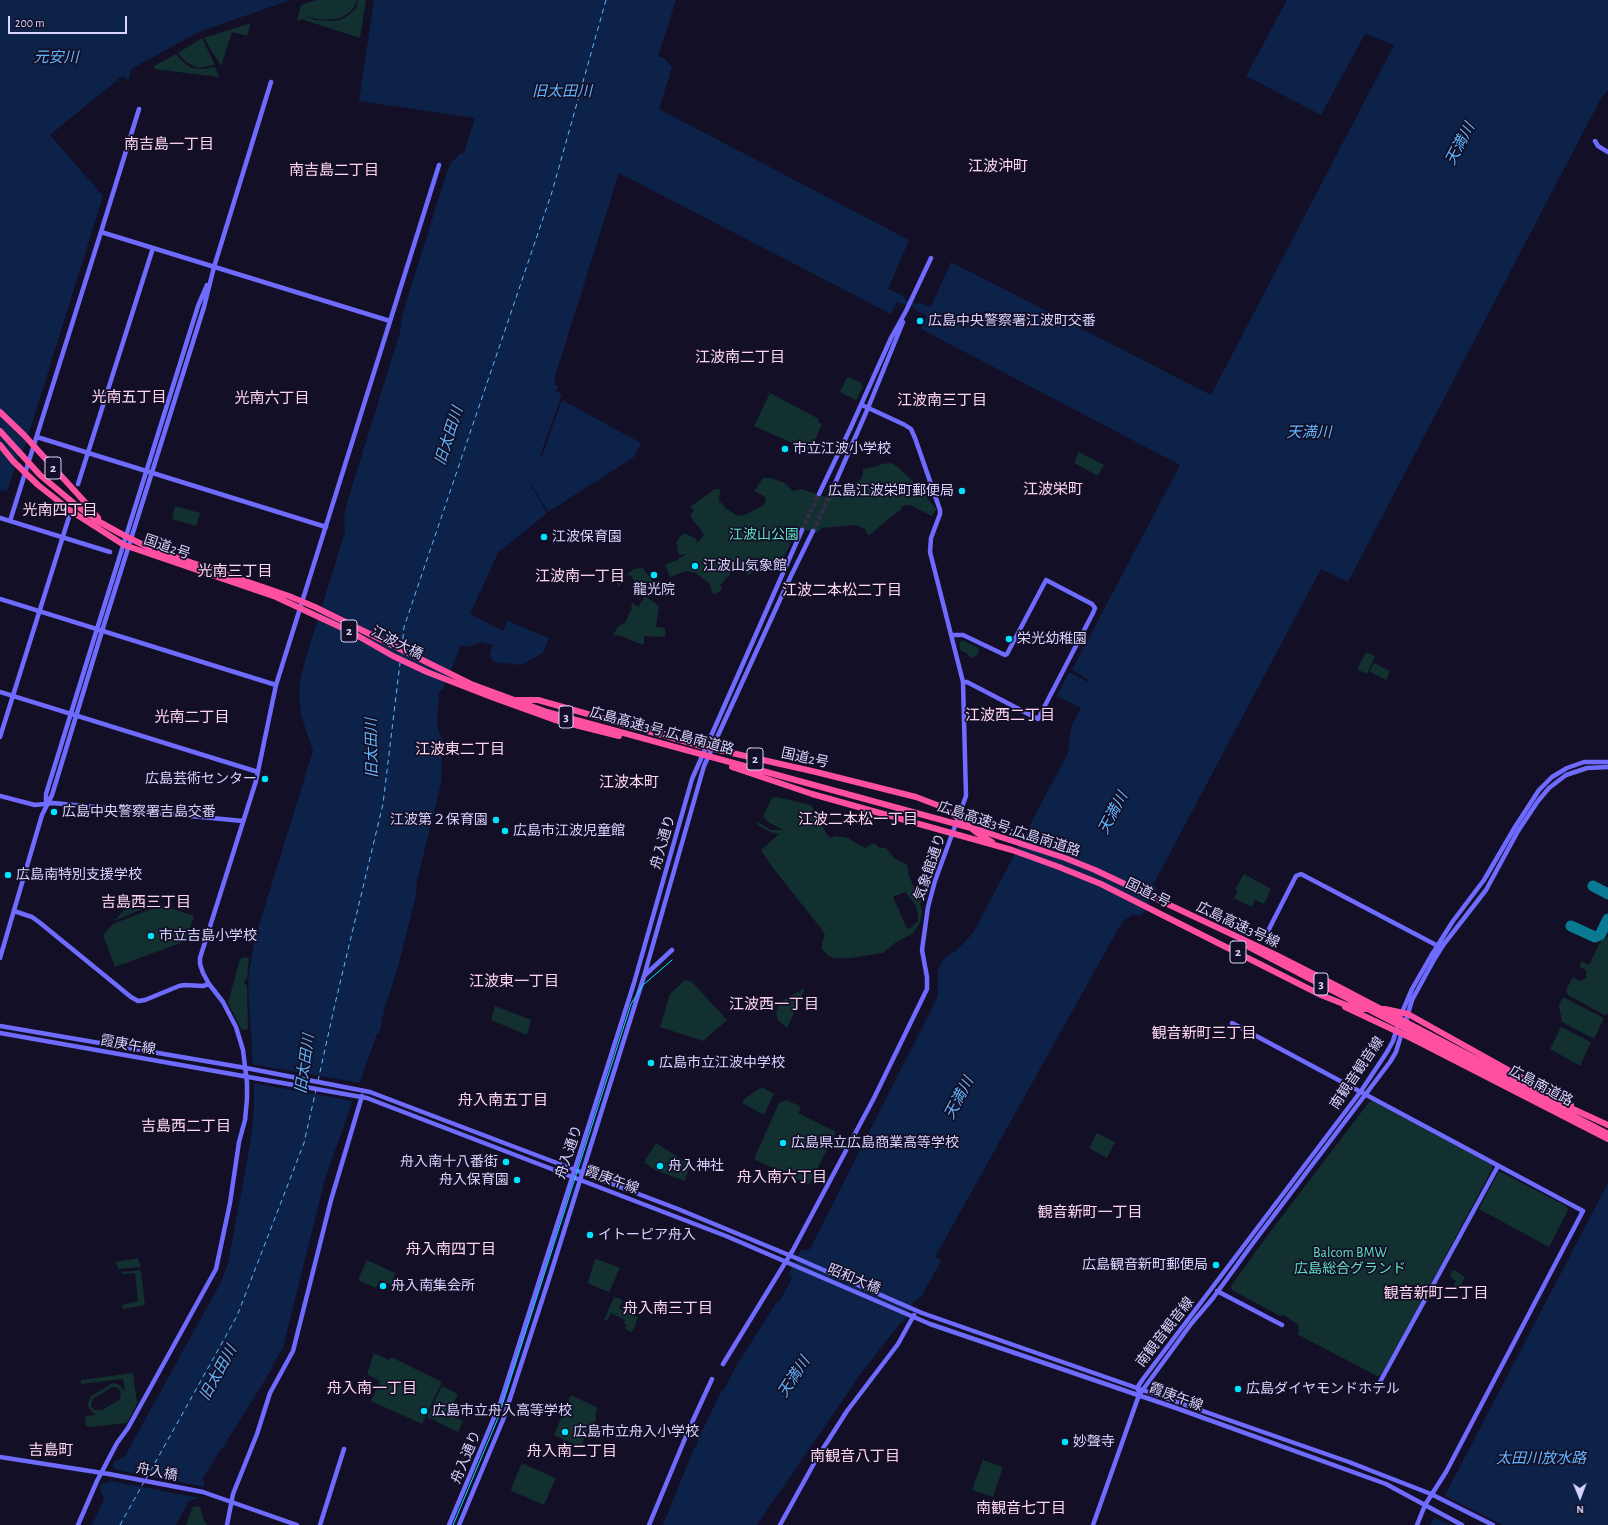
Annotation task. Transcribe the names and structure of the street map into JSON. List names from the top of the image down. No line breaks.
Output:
{"streets":{"highway":["2","国道2号","江波大橋","3","広島高速3号;広島南道路","広島高速3号線","広島南道路"],"street":["舟入通り","気象館通り","霞庚午線","南観音観音線","昭和大橋","舟入橋"]},"crossings":[["2","国道2号"],["2","南観音観音線"],["2","広島南道路"],["国道2号","江波大橋"],["国道2号","舟入通り"],["国道2号","気象館通り"],["国道2号","南観音観音線"],["広島高速3号;広島南道路","広島高速3号線"],["舟入通り","霞庚午線"],["舟入通り","昭和大橋"],["気象館通り","霞庚午線"],["気象館通り","昭和大橋"],["広島高速3号線","広島南道路"],["霞庚午線","南観音観音線"],["霞庚午線","昭和大橋"],["南観音観音線","昭和大橋"]],"districts":["南吉島一丁目","江波沖町","南吉島二丁目","江波南二丁目","光南五丁目","光南六丁目","江波南三丁目","江波栄町","光南四丁目","光南三丁目","江波南一丁目","江波二本松二丁目","江波西二丁目","光南二丁目","江波東二丁目","江波本町","江波二本松一丁目","吉島西三丁目","江波東一丁目","江波西一丁目","観音新町三丁目","舟入南五丁目","吉島西二丁目","舟入南六丁目","観音新町一丁目","舟入南四丁目","観音新町二丁目","舟入南三丁目","舟入南一丁目","吉島町","舟入南二丁目","南観音八丁目","南観音七丁目"],"water":["元安川","旧太田川","天満川","太田川放水路"],"parks":["江波山公園","Balcom BMW 広島総合グランド"],"places":["広島中央警察署江波町交番","市立江波小学校","広島江波栄町郵便局","江波保育園","江波山気象館","龍光院","栄光幼稚園","広島芸術センター","広島中央警察署吉島交番","江波第２保育園","広島市江波児童館","広島南特別支援学校","市立吉島小学校","広島市立江波中学校","広島県立広島商業高等学校","舟入南十八番街","舟入神社","舟入保育園","イトーピア舟入","広島観音新町郵便局","舟入南集会所","広島ダイヤモンドホテル","広島市立舟入高等学校","広島市立舟入小学校","妙聲寺"],"scale_bar":"200 m","north":"bottom"}
